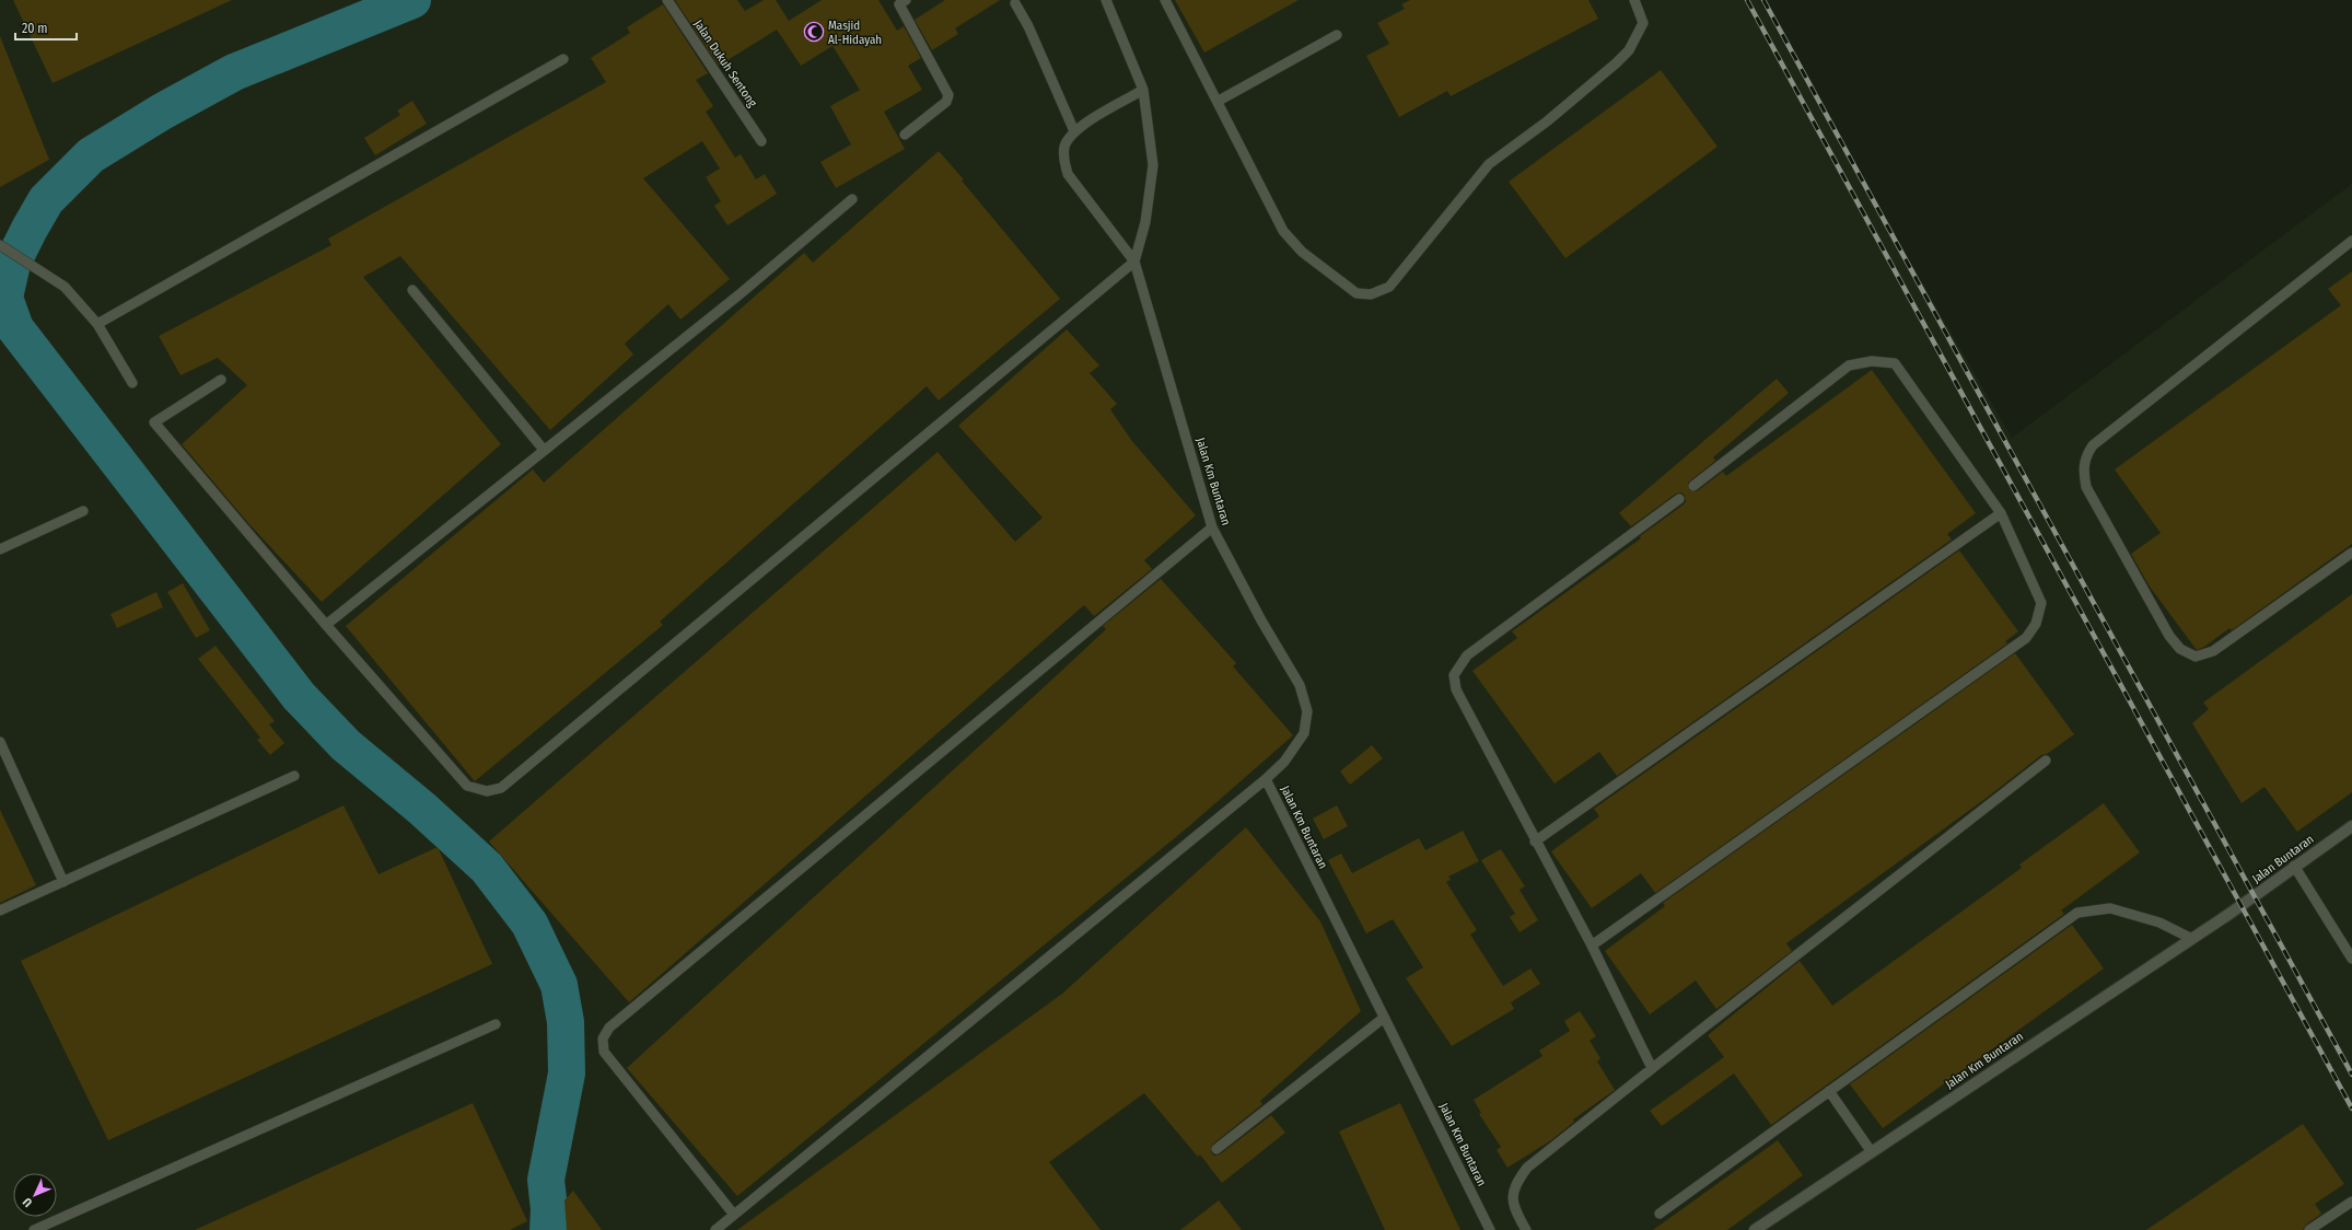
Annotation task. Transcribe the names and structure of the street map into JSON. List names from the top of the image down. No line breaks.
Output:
{"streets":{"street":["Jalan Km Buntaran","Jalan Buntaran"],"lane":["Jalan Dukuh Sentong"]},"crossings":[["Jalan Km Buntaran","Jalan Buntaran"]],"places":{"mosque":["Masjid Al-Hidayah"]},"scale_bar":"20 m","north":"bottom left"}
